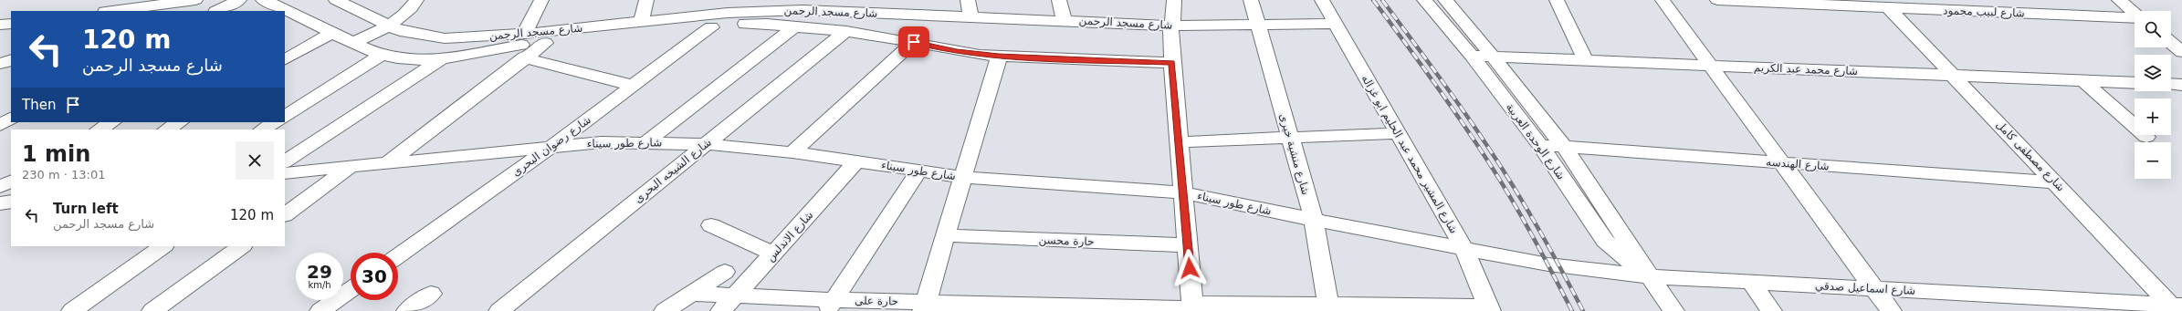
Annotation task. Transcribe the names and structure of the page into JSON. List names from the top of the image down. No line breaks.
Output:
{"streets":{"street":["شارع مسجد الرحمن","شارع لبيب محمود","شارع محمد عبد الكريم","شارع الوحدة العربية","شارع طور سيناء","شارع رضوان البحرى","شارع منشية خيرى","شارع المشير محمد عبد الحليم ابو غزاله","شارع مصطفى كامل","شارع الهندسه","شارع الشيخه البحرى","شارع الاندلس","حارة محسن","شارع اسماعيل صدقي","حارة على"]},"crossings":[["شارع مسجد الرحمن","شارع رضوان البحرى"],["شارع مسجد الرحمن","شارع منشية خيرى"],["شارع مسجد الرحمن","شارع المشير محمد عبد الحليم ابو غزاله"],["شارع مسجد الرحمن","شارع الشيخه البحرى"],["شارع لبيب محمود","شارع مصطفى كامل"],["شارع محمد عبد الكريم","شارع الوحدة العربية"],["شارع محمد عبد الكريم","شارع مصطفى كامل"],["شارع الوحدة العربية","شارع الهندسه"],["شارع الوحدة العربية","شارع اسماعيل صدقي"],["شارع طور سيناء","شارع رضوان البحرى"],["شارع طور سيناء","شارع منشية خيرى"],["شارع طور سيناء","شارع المشير محمد عبد الحليم ابو غزاله"],["شارع طور سيناء","شارع الشيخه البحرى"],["شارع طور سيناء","شارع الاندلس"],["شارع طور سيناء","شارع اسماعيل صدقي"],["شارع منشية خيرى","حارة على"],["شارع المشير محمد عبد الحليم ابو غزاله","حارة على"],["شارع مصطفى كامل","شارع الهندسه"],["شارع مصطفى كامل","شارع اسماعيل صدقي"],["شارع الاندلس","حارة على"]],"page":{"map_buttons":["+","−"],"turn":["120 m","شارع مسجد الرحمن"],"then":"Then","heading":["1 min","230 m · 13:01"],"list":[{"name":"Turn left","note":"شارع مسجد الرحمن","value":"120 m"}],"speed":"29 km/h","limit":"30"}}
